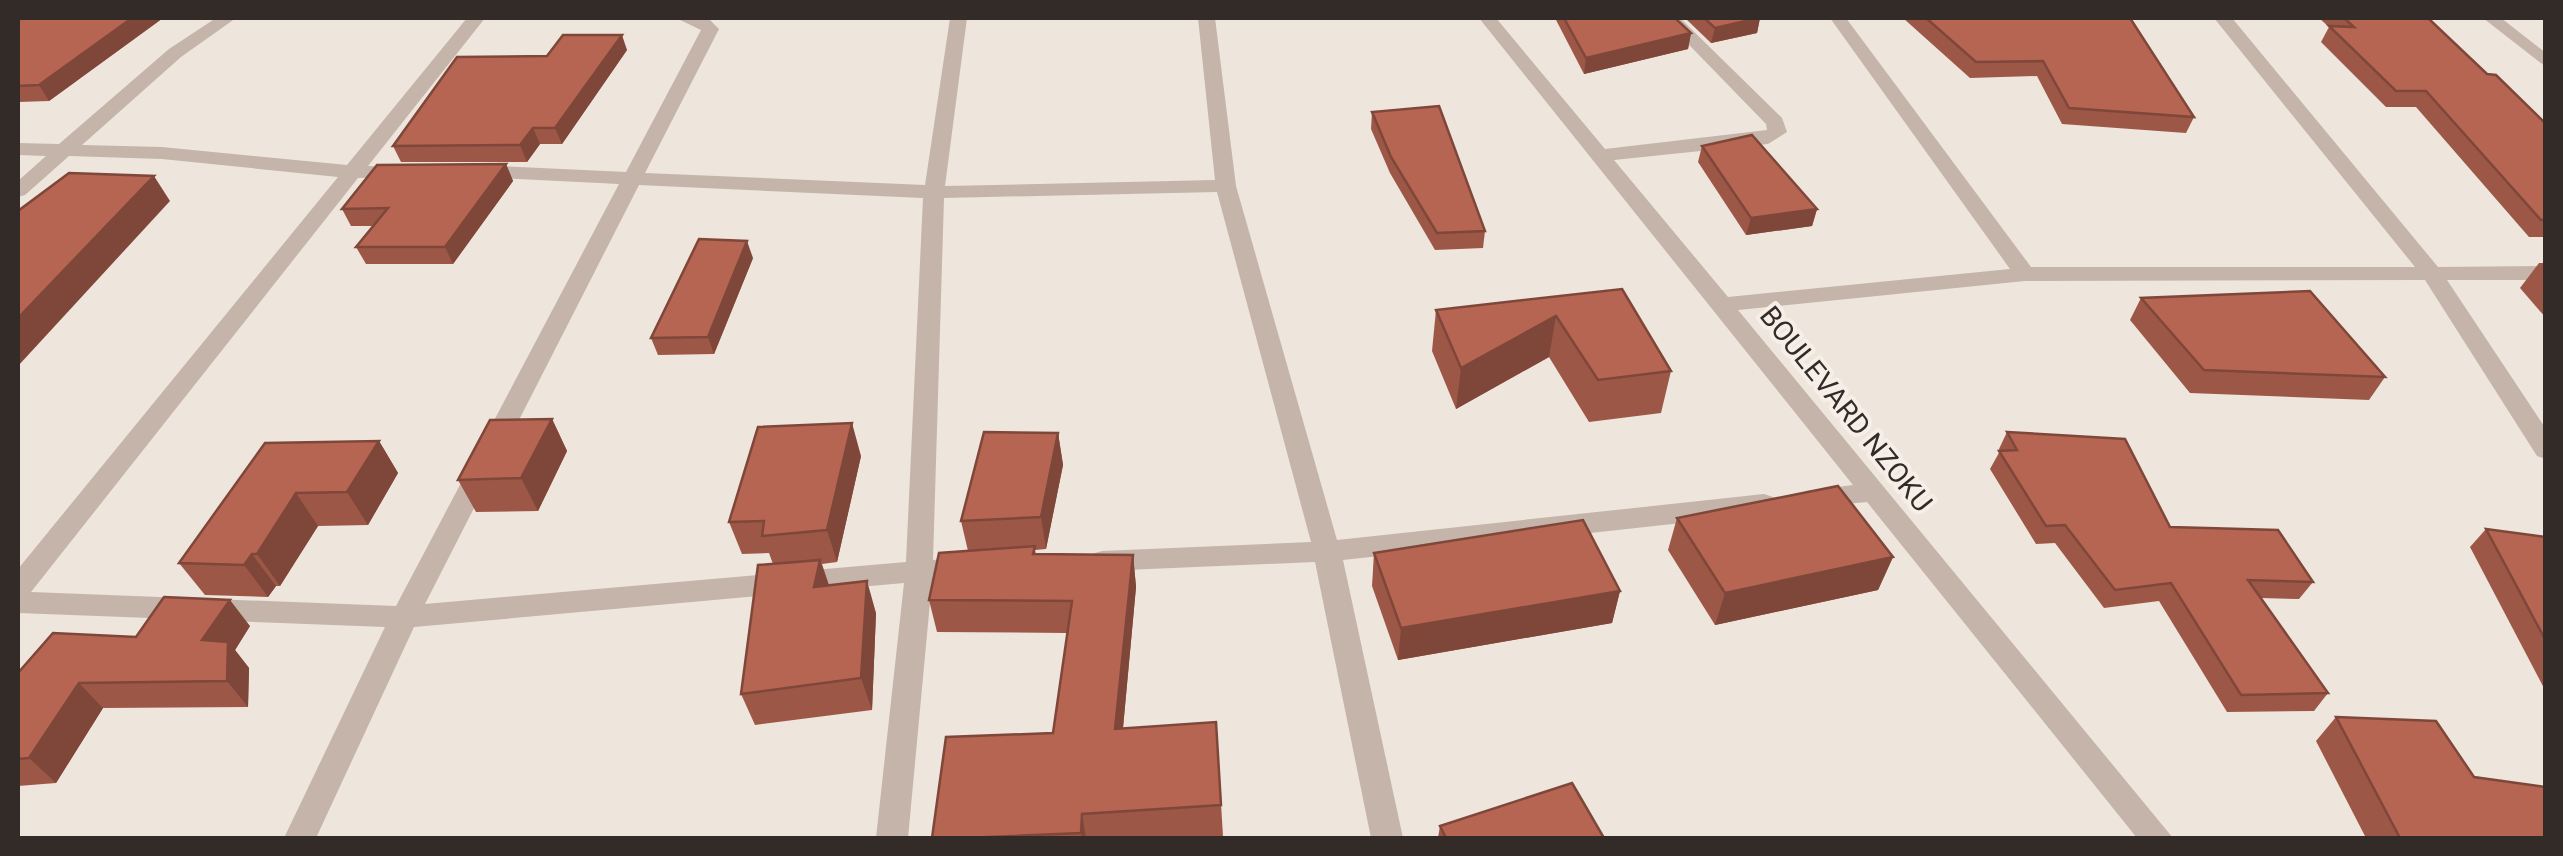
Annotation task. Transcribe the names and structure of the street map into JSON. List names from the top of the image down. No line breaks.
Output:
{"streets":{"street":["BOULEVARD NZOKU"]}}
